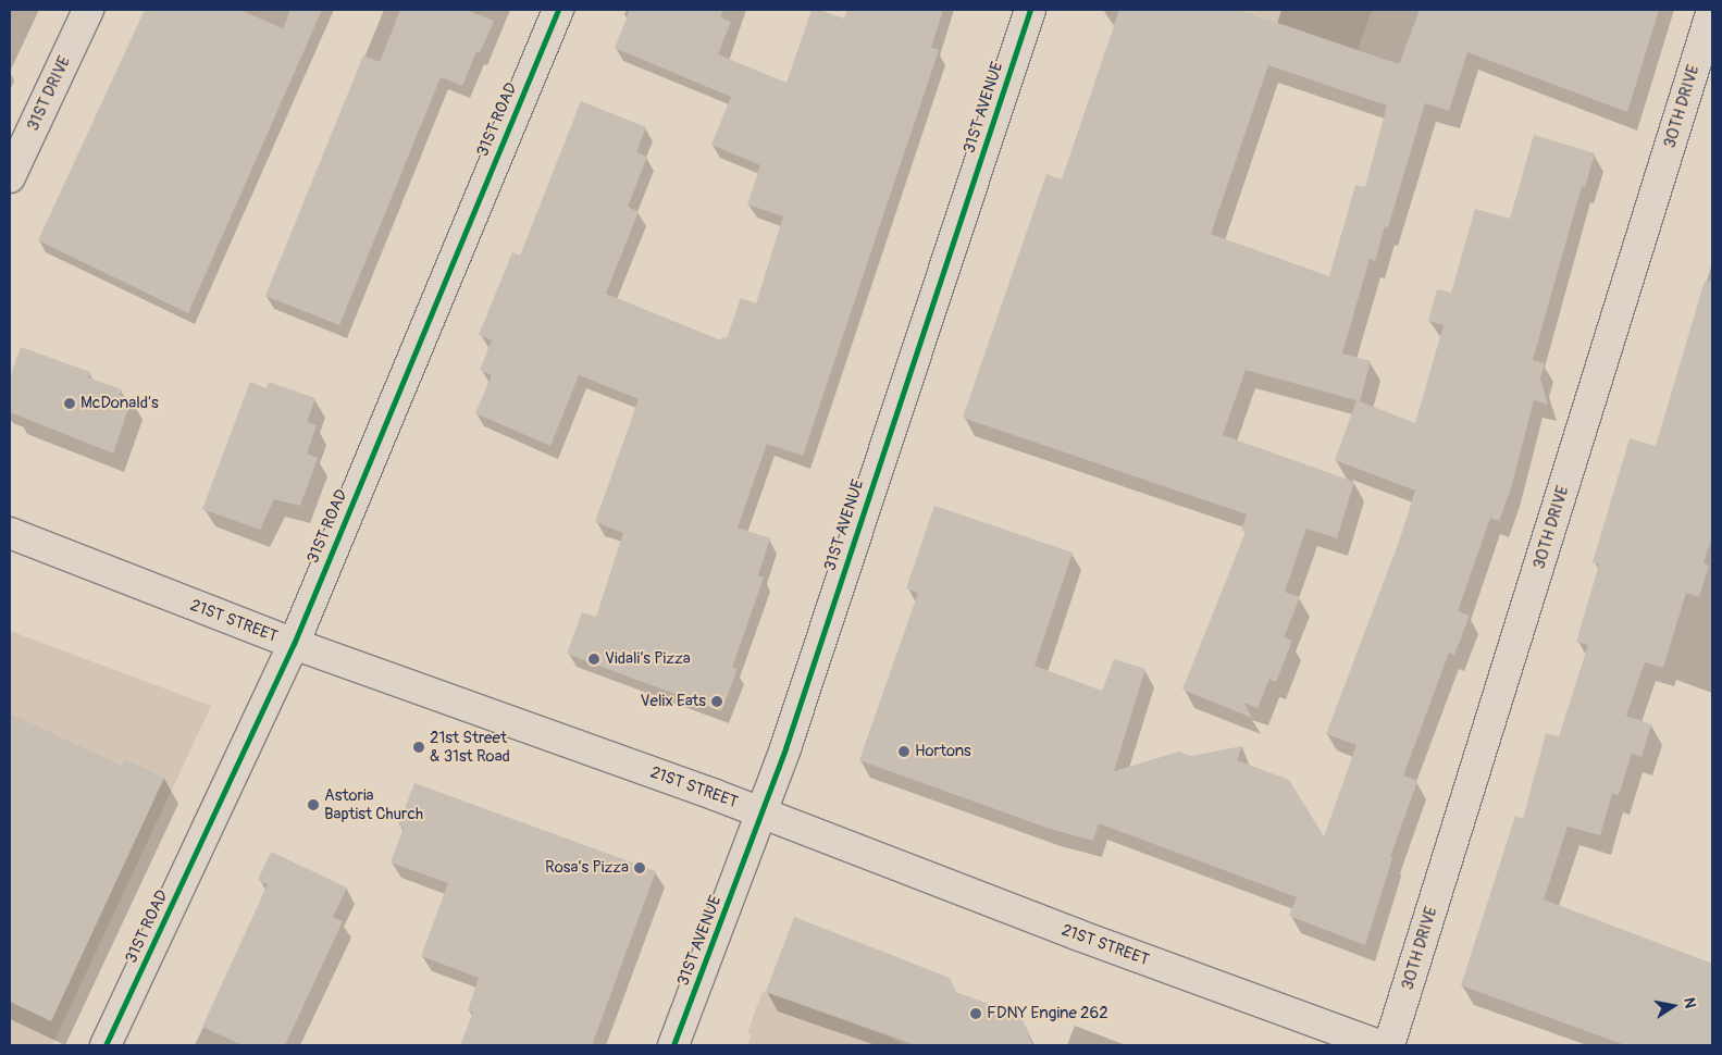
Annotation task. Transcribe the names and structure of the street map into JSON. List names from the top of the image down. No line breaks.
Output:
{"streets":{"street":["31ST DRIVE","30TH DRIVE","31ST AVENUE","31ST ROAD","21ST STREET"]},"crossings":[["31ST AVENUE","21ST STREET"],["31ST ROAD","21ST STREET"]],"places":["McDonald's","Vidali’s Pizza","Velix Eats","21st Street & 31st Road","Hortons","Astoria Baptist Church","Rosa’s Pizza","FDNY Engine 262"],"north":"right"}
